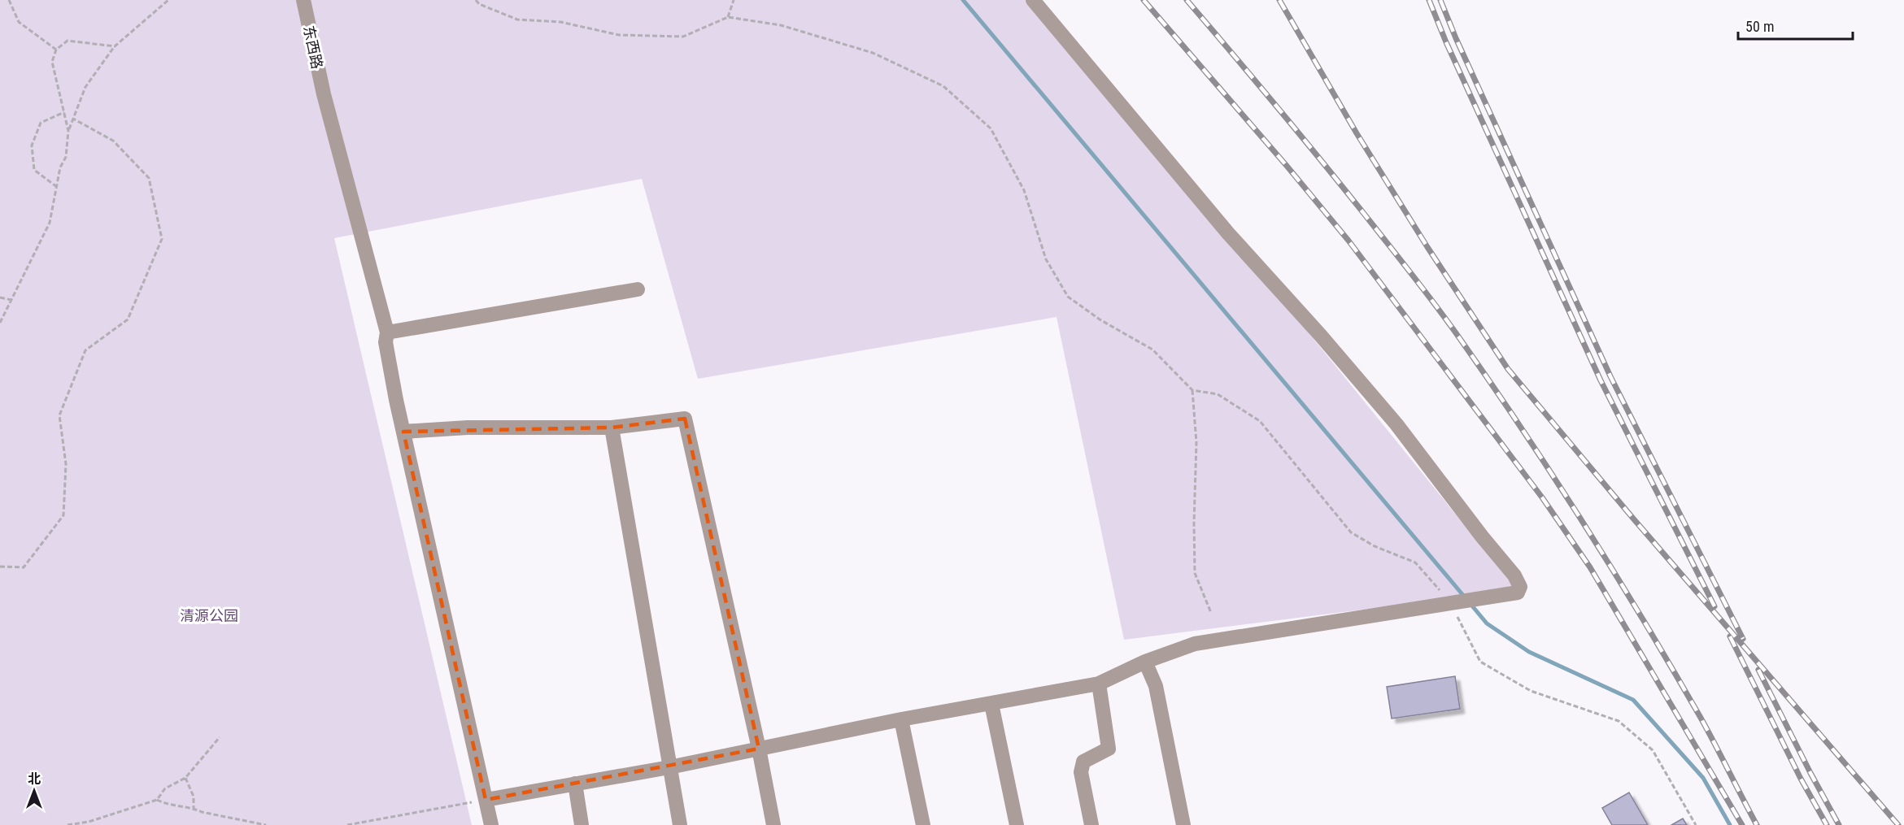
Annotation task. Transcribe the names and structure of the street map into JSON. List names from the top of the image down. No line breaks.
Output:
{"streets":{"street":["东西路"]},"parks":["清源公园"],"scale_bar":"50 m","north":"top"}
